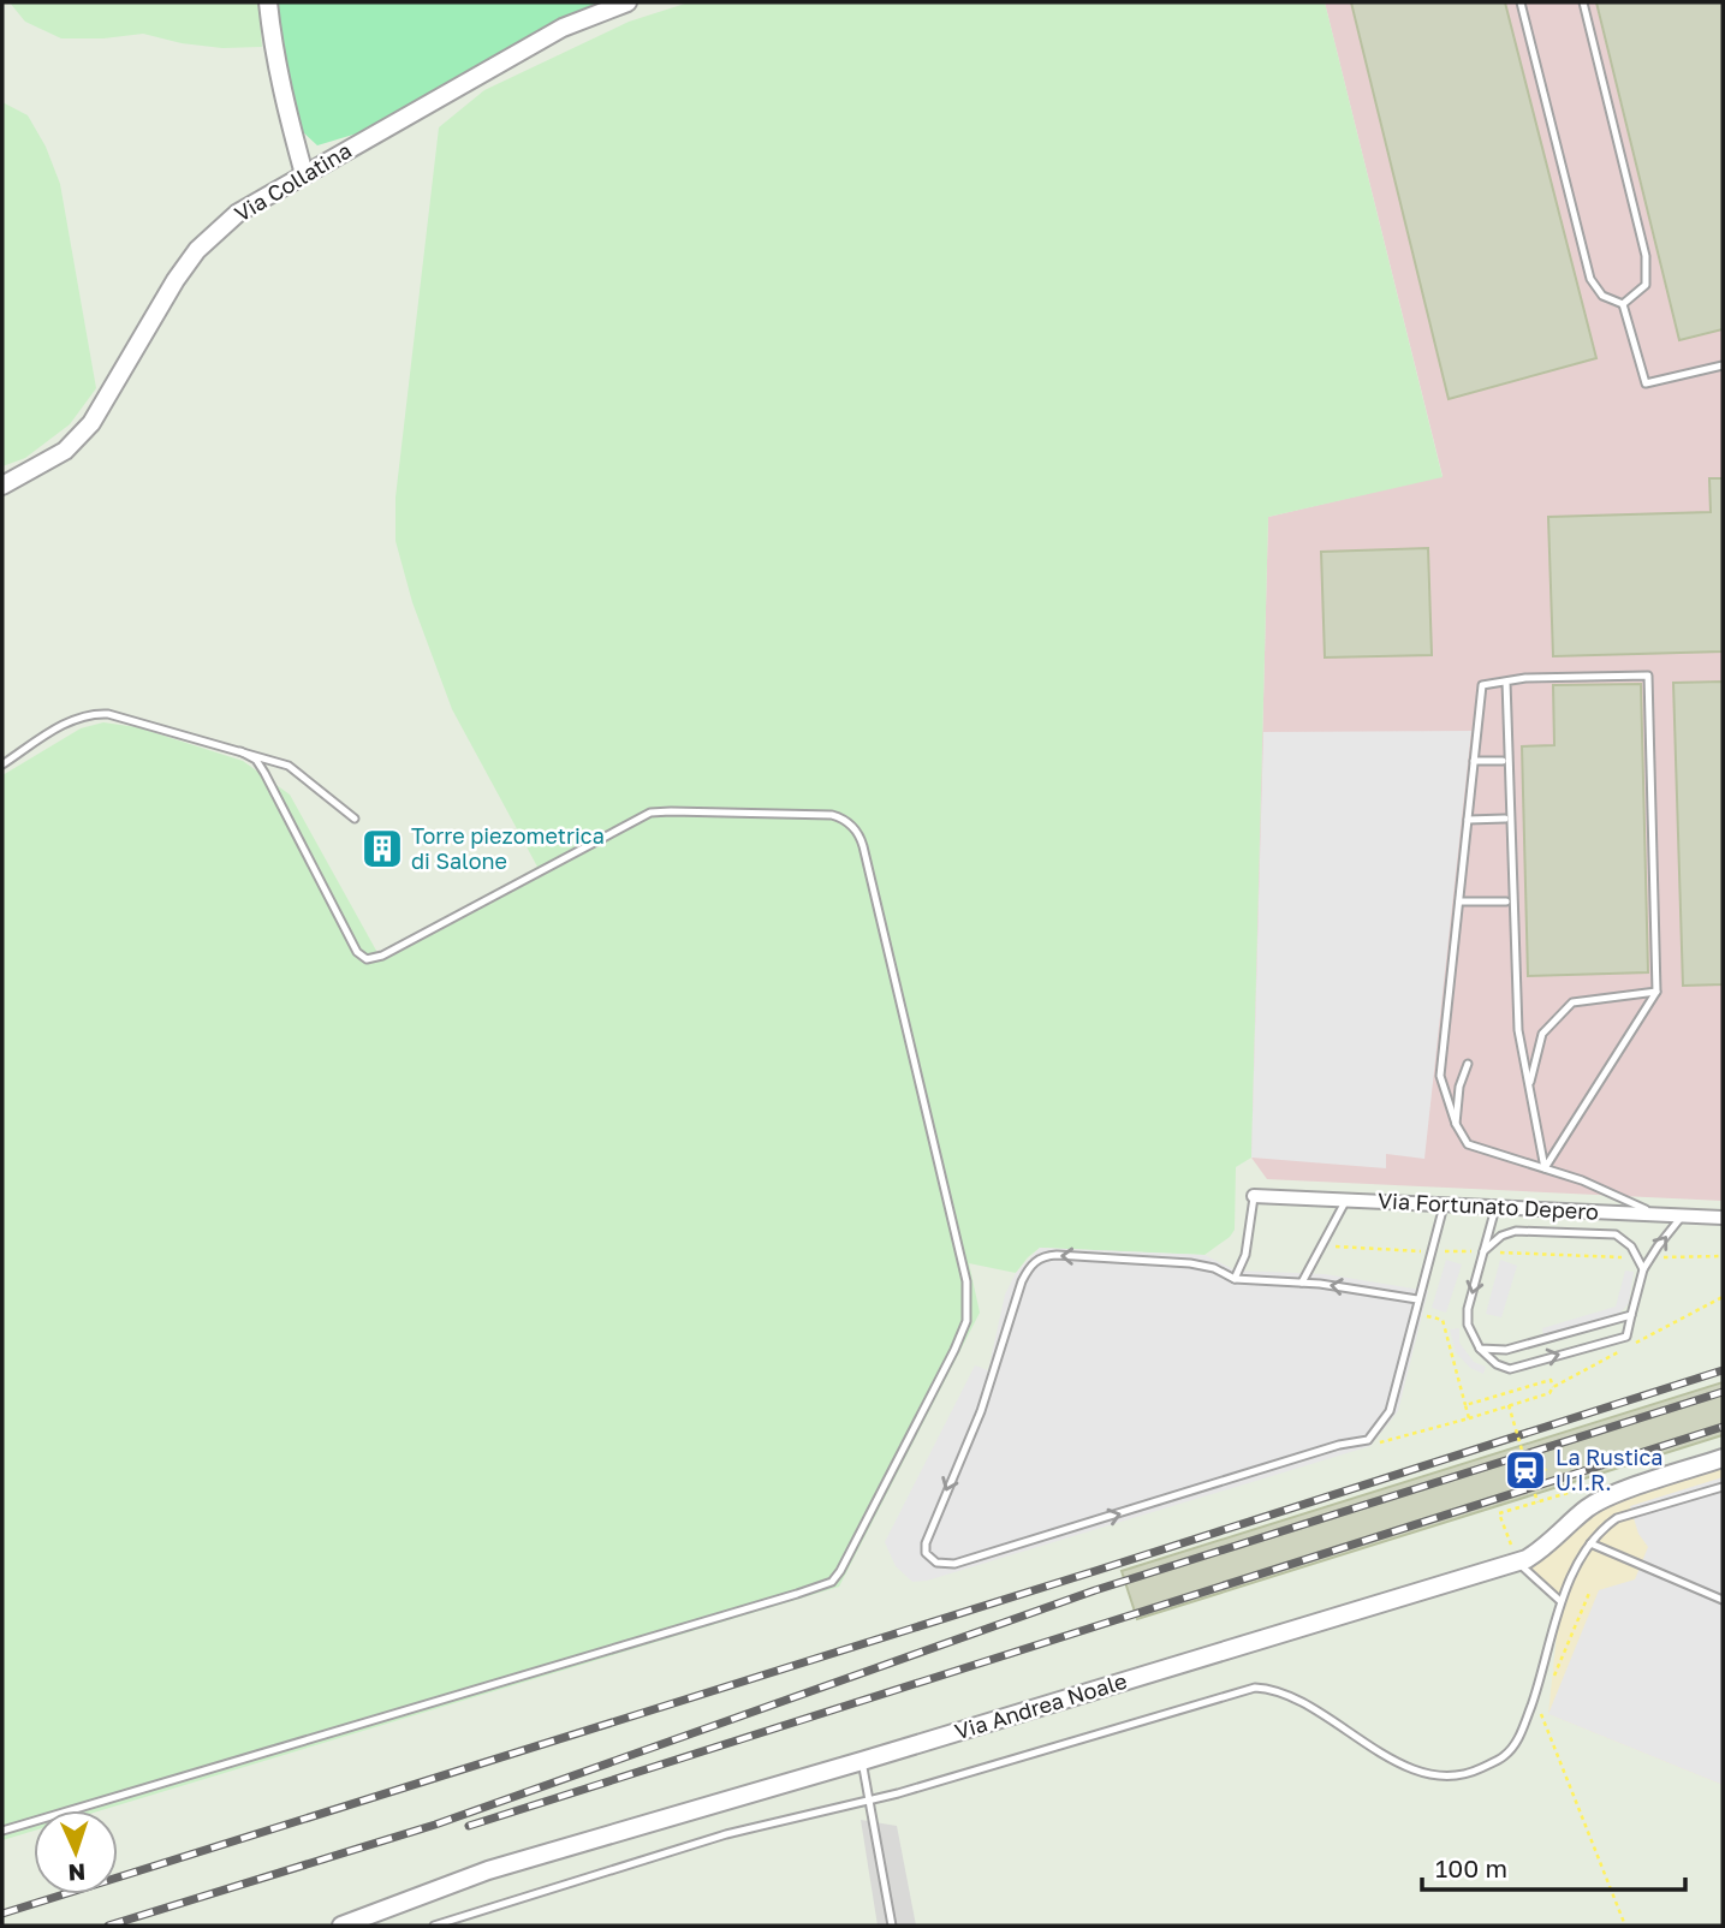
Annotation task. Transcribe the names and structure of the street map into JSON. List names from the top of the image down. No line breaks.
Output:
{"streets":{"street":["Via Collatina","Via Fortunato Depero","Via Andrea Noale"]},"places":{"building":["Torre piezometrica di Salone"],"station":["La Rustica U.I.R."]},"scale_bar":"100 m","north":"bottom"}
